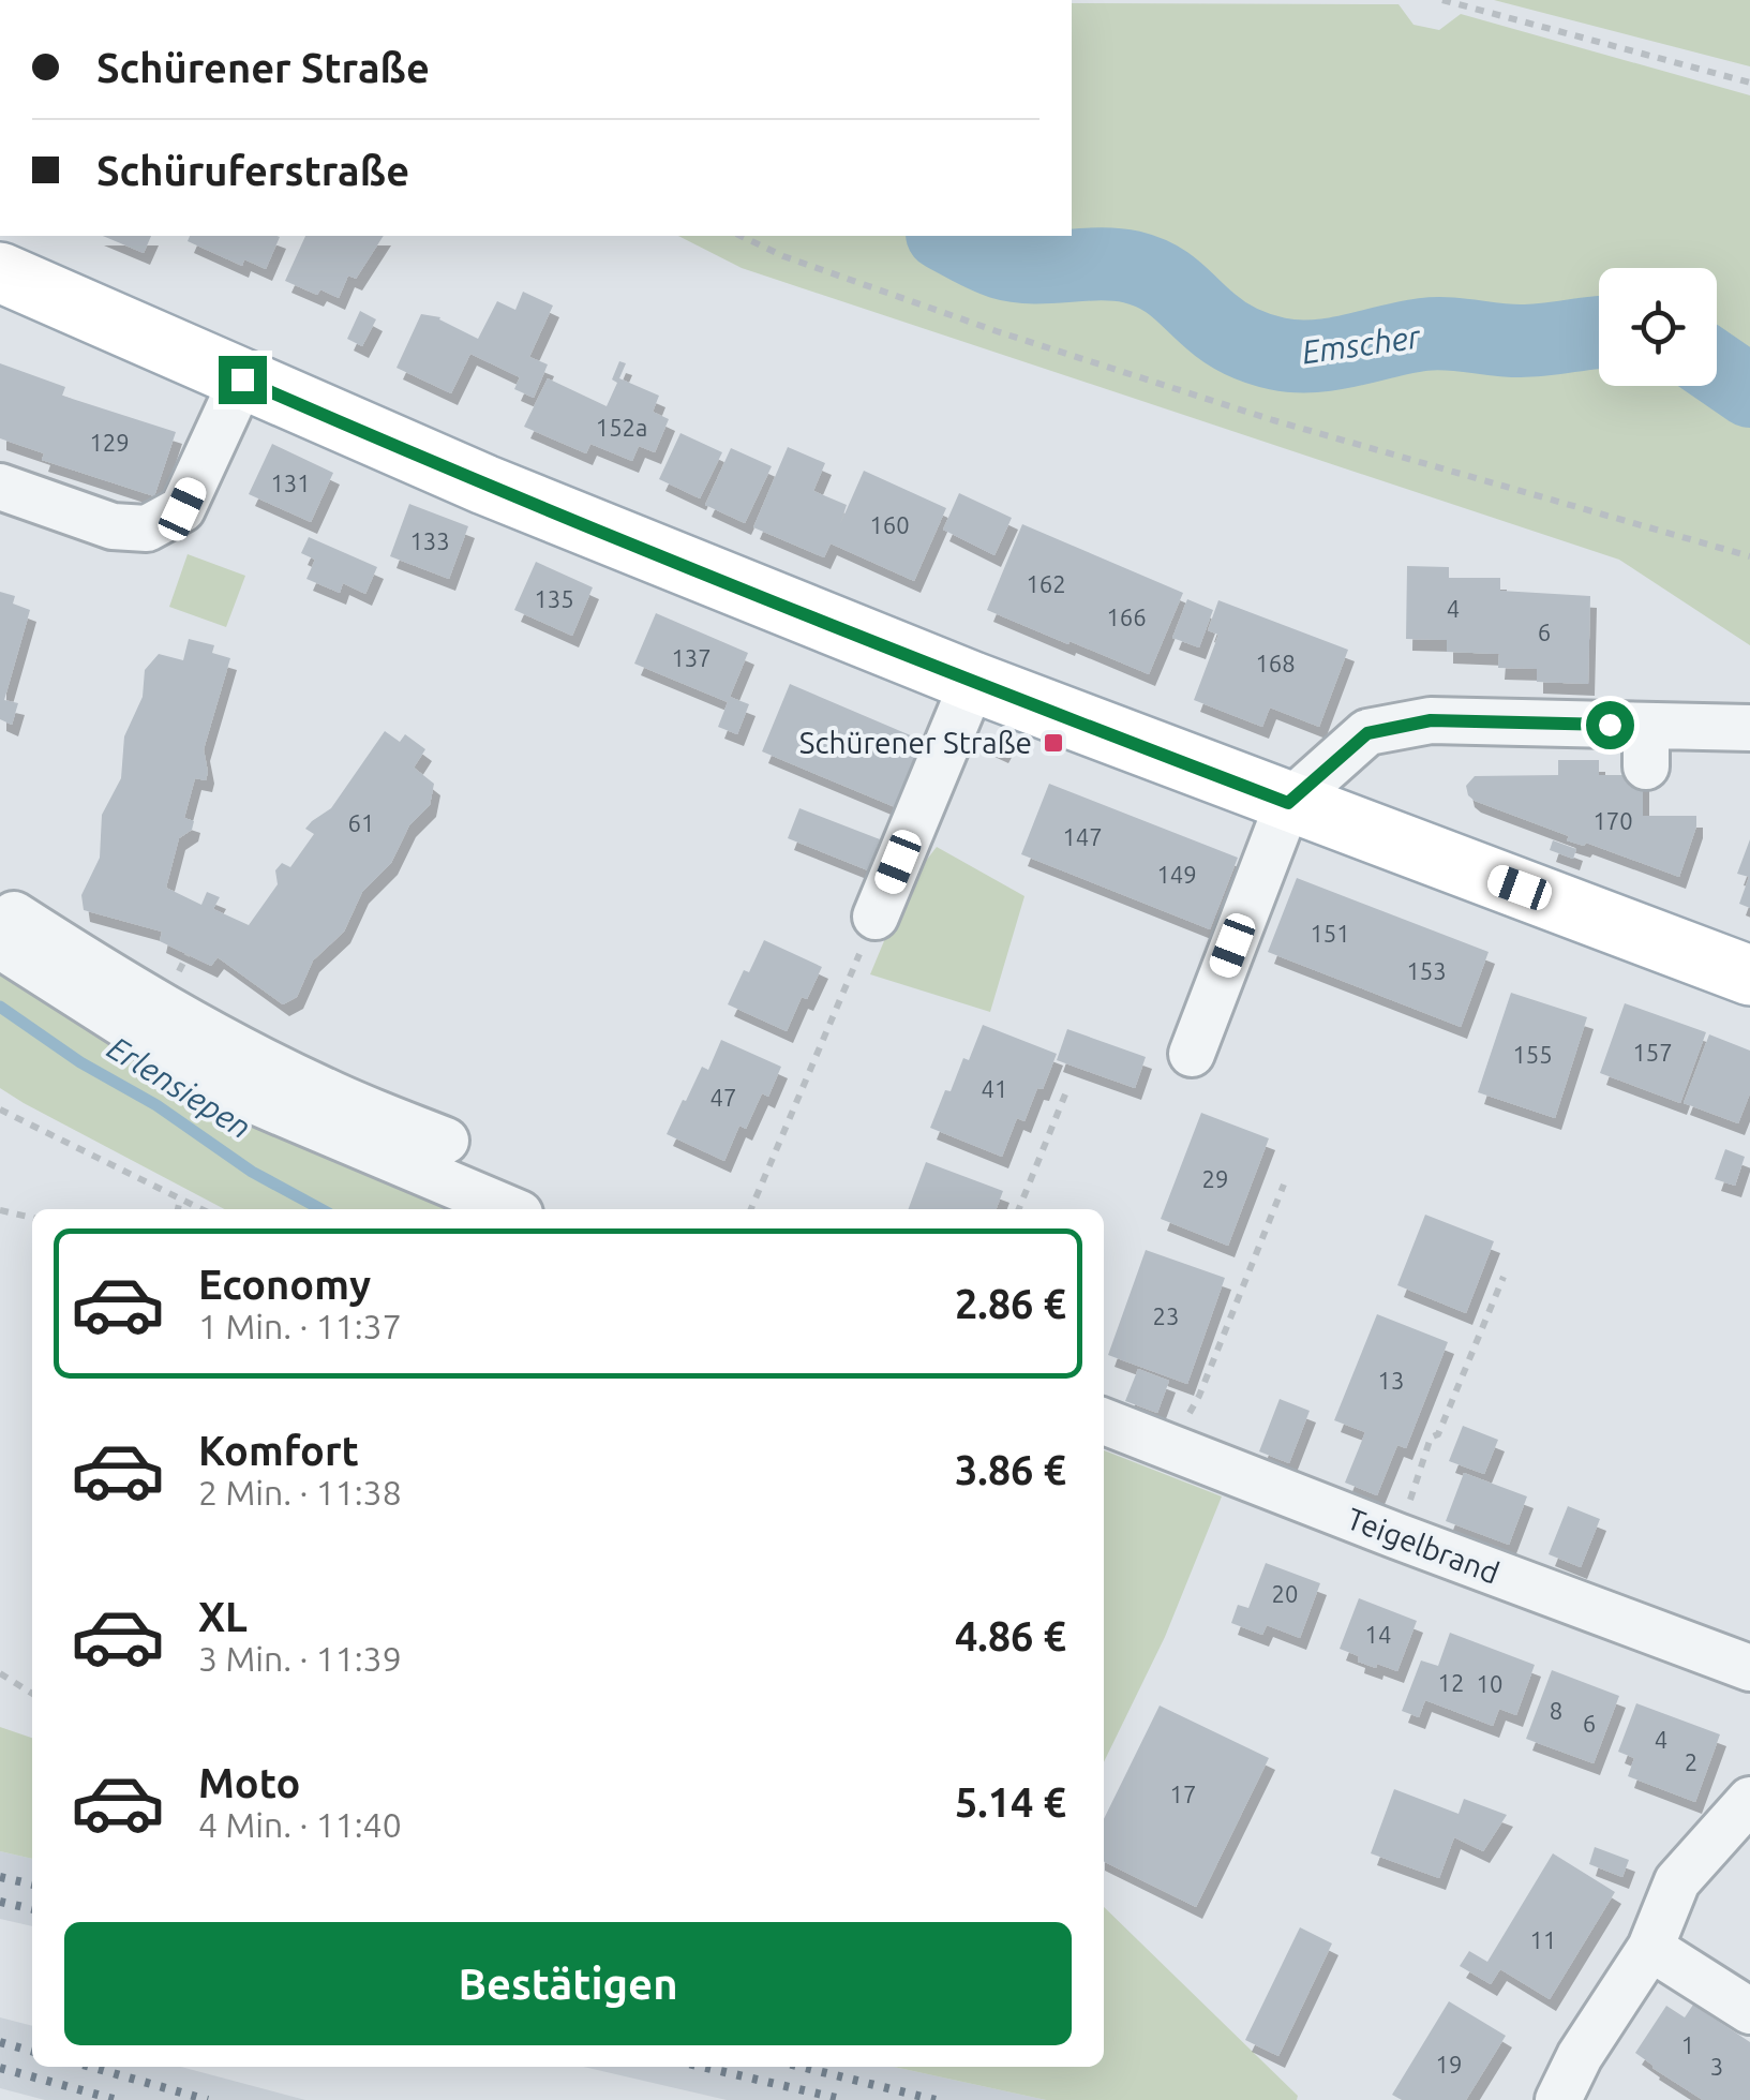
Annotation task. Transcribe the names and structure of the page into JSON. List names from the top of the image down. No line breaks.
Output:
{"streets":{"street":["Teigelbrand"]},"water":["Emscher","Erlensiepen"],"places":{"transit":["Schürener Straße"]},"house_numbers":["152a","129","131","160","133","162","135","4","166","6","137","168","170","61","147","149","151","153","157","155","41","47","29","23","13","20","14","12","10","8","6","4","2","17","11","1","19","3"],"page":{"banner":["Schürener Straße","Schüruferstraße"],"list":[{"name":"Economy","note":"1 Min. · 11:37","value":"2.86 €"},{"name":"Komfort","note":"2 Min. · 11:38","value":"3.86 €"},{"name":"XL","note":"3 Min. · 11:39","value":"4.86 €"},{"name":"Moto","note":"4 Min. · 11:40","value":"5.14 €"}],"buttons":"Bestätigen"}}
